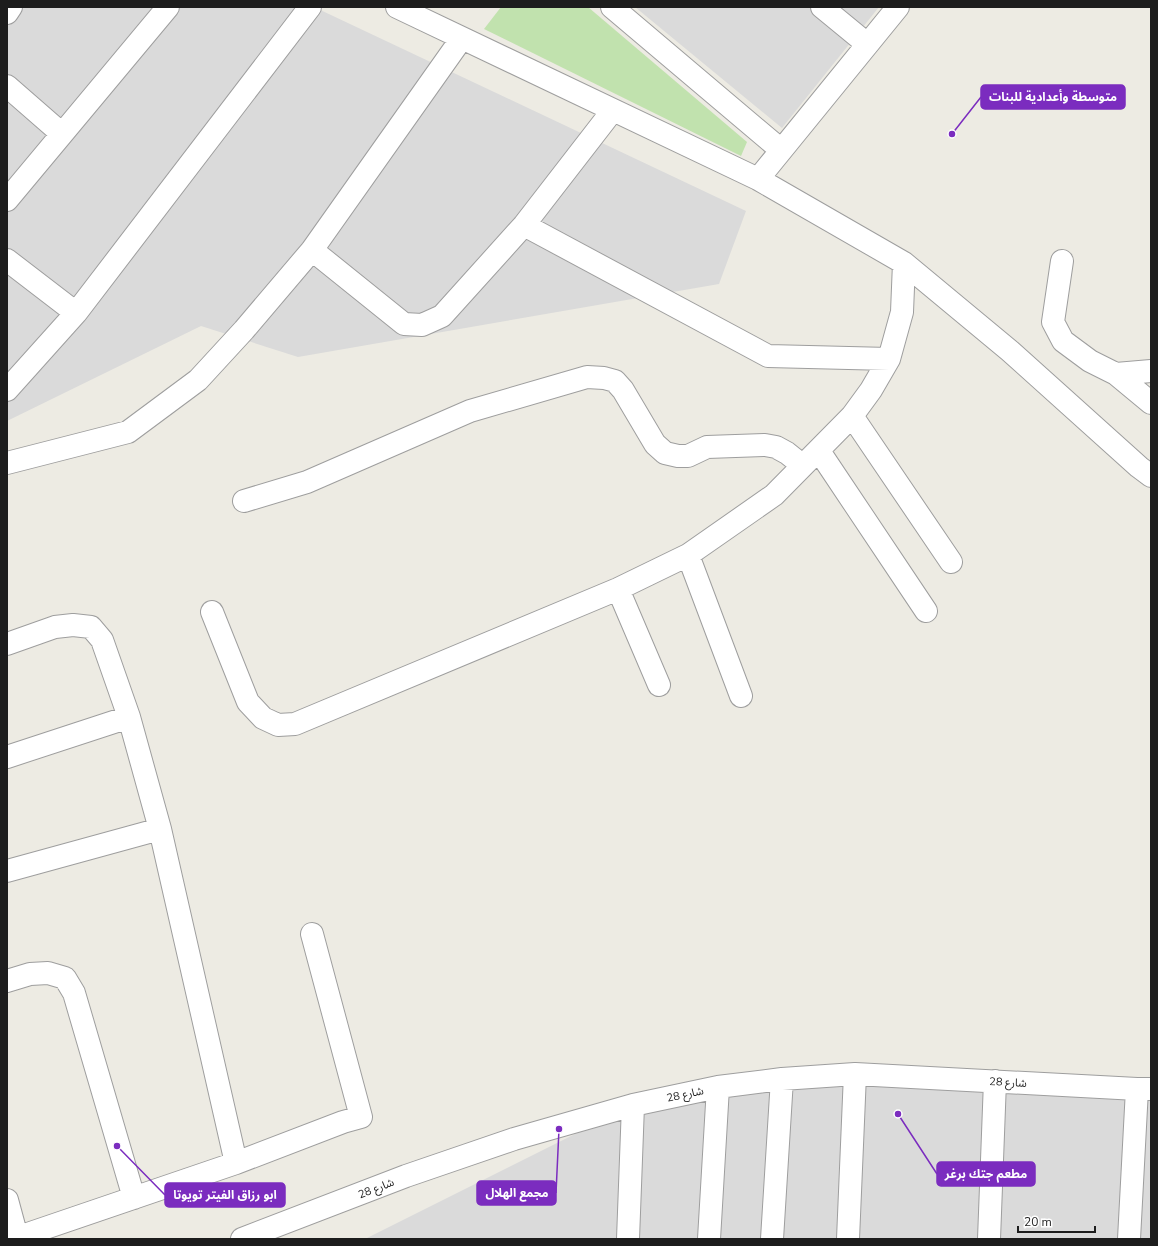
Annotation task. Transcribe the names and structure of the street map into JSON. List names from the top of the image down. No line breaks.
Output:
{"streets":{"street":["شارع 28"]},"places":["متوسطة وأعدادية للبنات","مطعم جتك برغر","مجمع الهلال","ابو رزاق الفيتر تويوتا"],"scale_bar":"20 m"}
